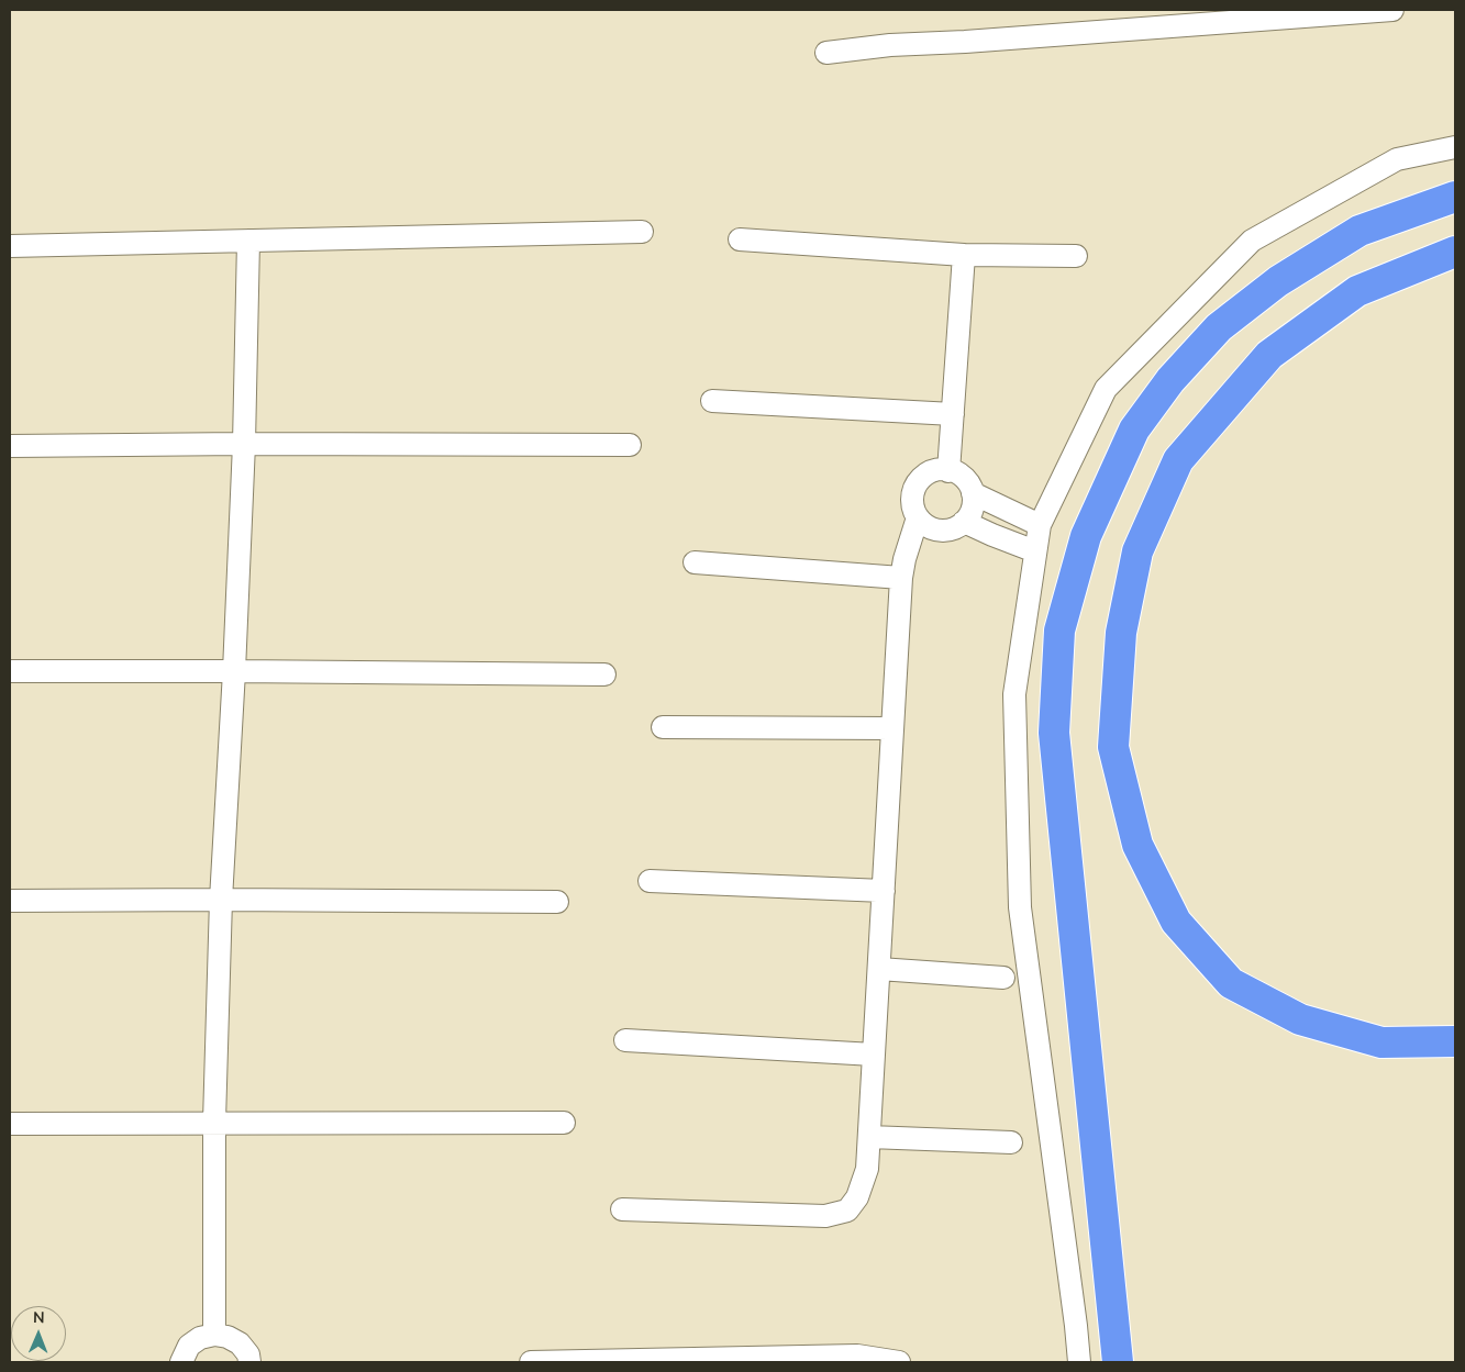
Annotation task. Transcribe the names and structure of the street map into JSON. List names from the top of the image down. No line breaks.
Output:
{"north":"top"}
